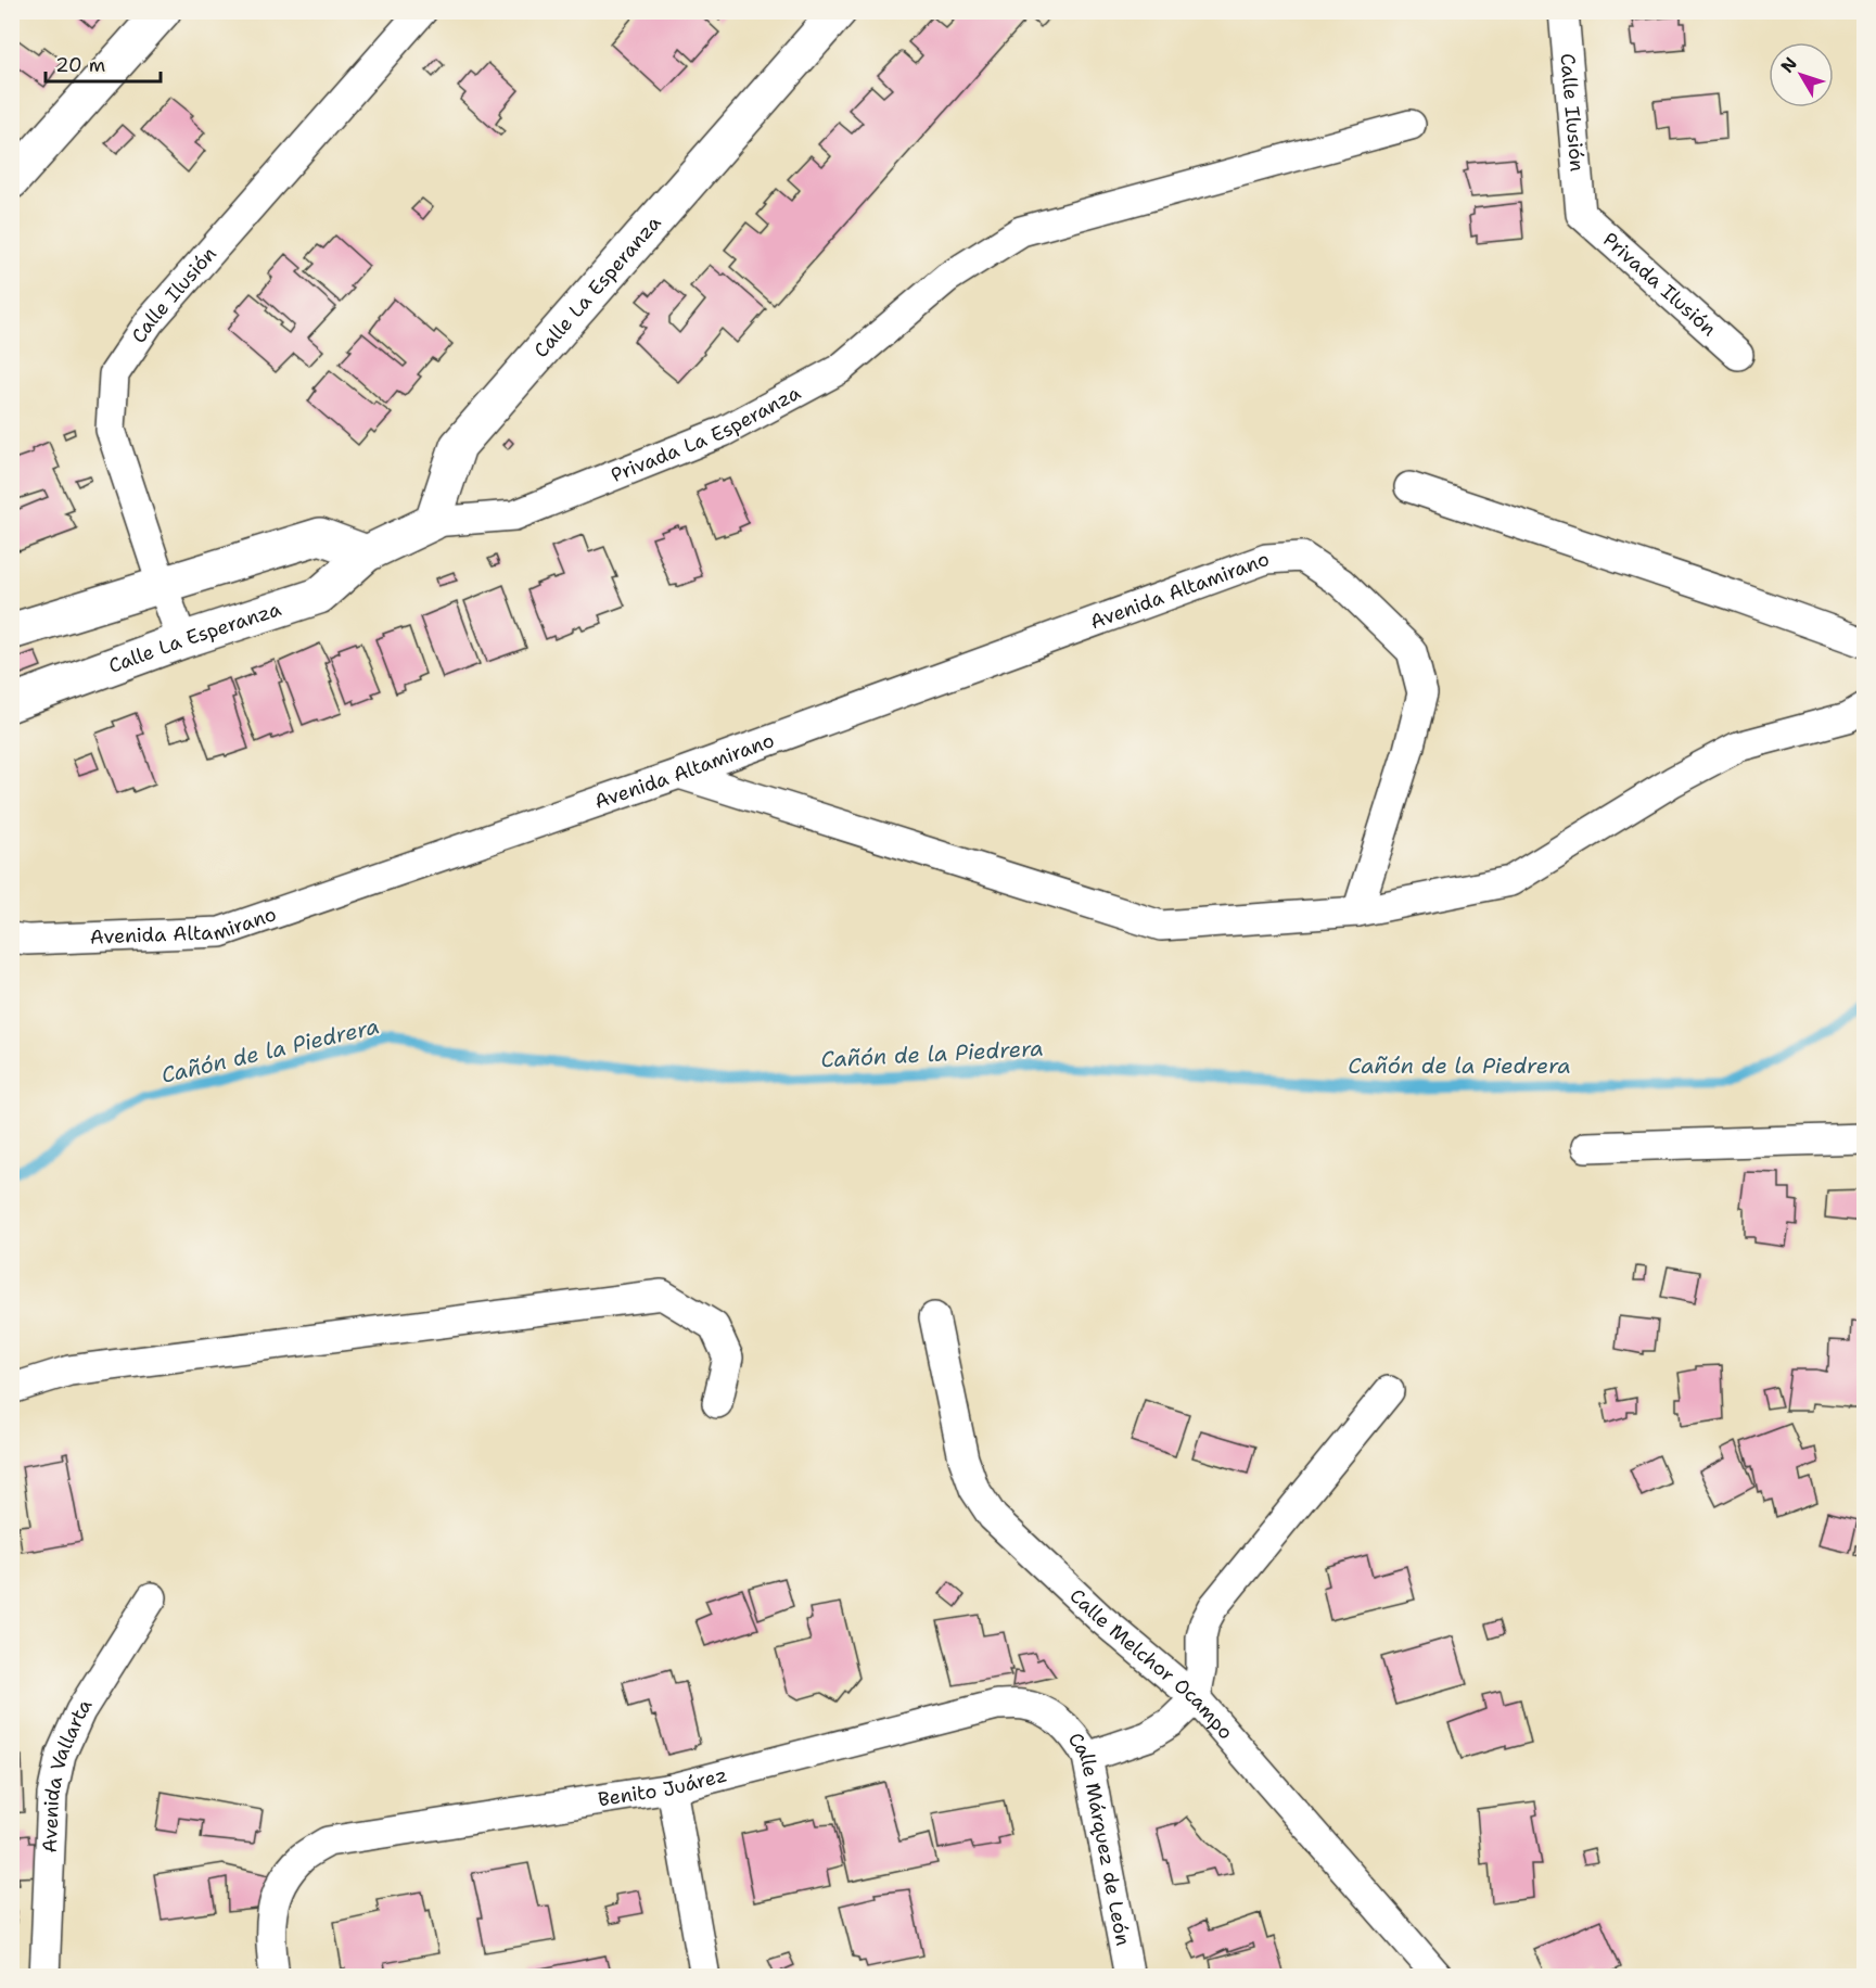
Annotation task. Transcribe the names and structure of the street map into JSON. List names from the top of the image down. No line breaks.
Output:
{"streets":{"street":["Calle Ilusión","Privada Ilusión","Calle La Esperanza","Privada La Esperanza","Avenida Altamirano","Calle Melchor Ocampo","Avenida Vallarta","Benito Juárez","Calle Márquez de León"]},"crossings":[["Calle Ilusión","Privada Ilusión"],["Calle Ilusión","Calle La Esperanza"],["Calle La Esperanza","Privada La Esperanza"],["Benito Juárez","Calle Márquez de León"]],"water":["Cañón de la Piedrera"],"scale_bar":"20 m","north":"top left"}
